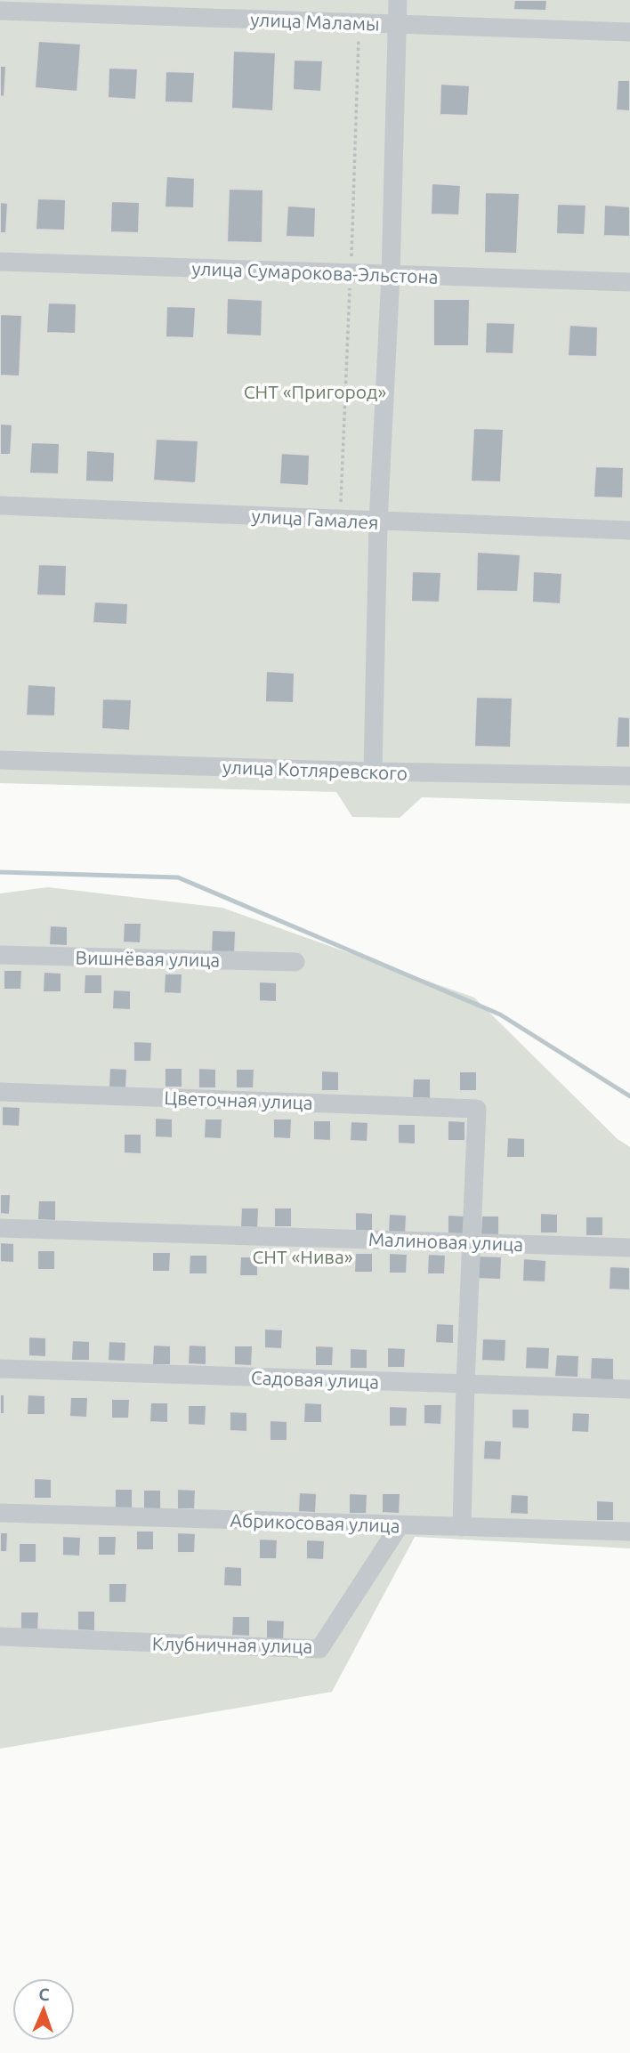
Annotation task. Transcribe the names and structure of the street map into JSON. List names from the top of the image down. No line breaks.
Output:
{"streets":{"street":["улица Маламы","улица Сумарокова-Эльстона","улица Гамалея","улица Котляревского","Вишнёвая улица","Цветочная улица","Малиновая улица","Садовая улица","Абрикосовая улица","Клубничная улица"]},"crossings":[["Цветочная улица","Малиновая улица"],["Абрикосовая улица","Клубничная улица"]],"parks":["СНТ «Пригород»","СНТ «Нива»"],"north":"top"}
